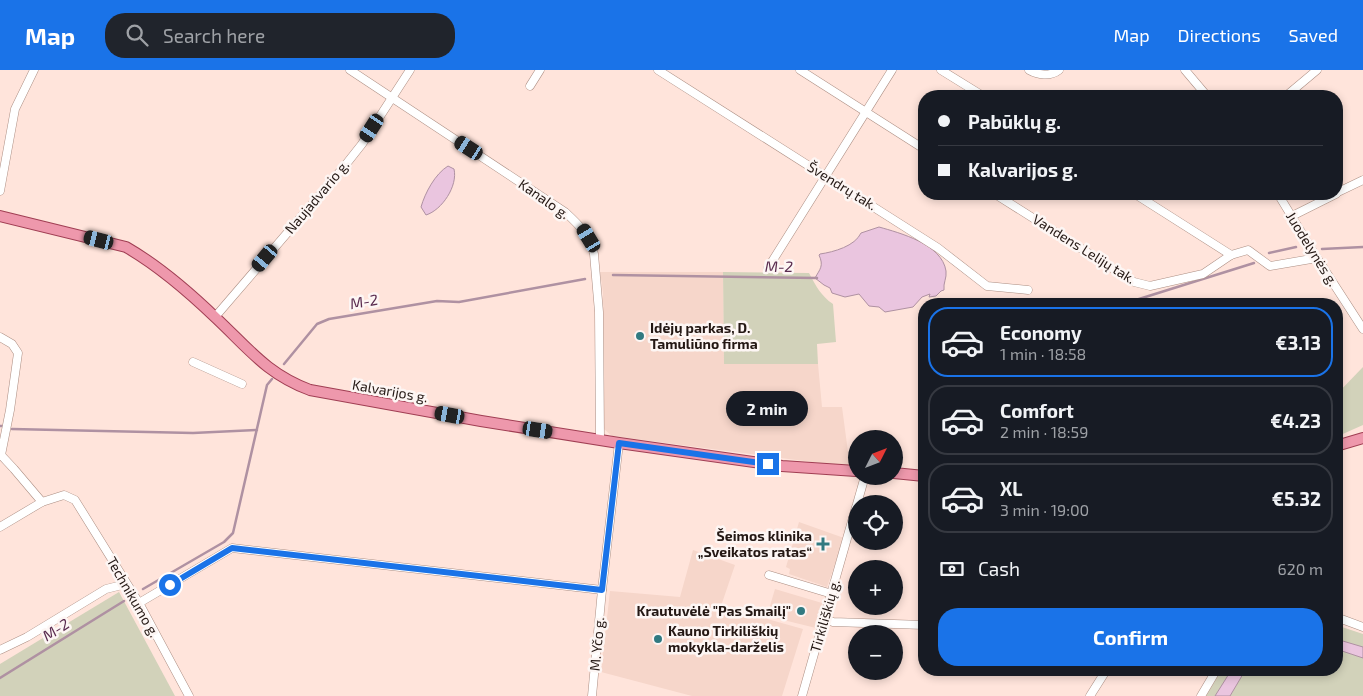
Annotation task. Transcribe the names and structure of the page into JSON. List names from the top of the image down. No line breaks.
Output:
{"streets":{"main road":["Kalvarijos g."],"street":["Švendrų tak.","Naujadvario g.","Kanalo g.","Vandens Lelijų tak.","Juodelynės g.","Technikumo g.","Tirkiliškių g.","M. Yčo g."]},"crossings":[["Naujadvario g.","Kanalo g."],["Naujadvario g.","Kalvarijos g."],["Kanalo g.","Kalvarijos g."],["Kalvarijos g.","M. Yčo g."]],"water":["M-2"],"places":{"other":["Idėjų parkas, D. Tamuliūno firma","Krautuvėlė \"Pas Smailį\"","Kauno Tirkiliškių mokykla-darželis"],"health":["Šeimos klinika „Sveikatos ratas“"]},"north":"top right","page":{"header":"Map","search":"Search here","nav":["Map","Directions","Saved"],"banner":["Pabūklų g.","Kalvarijos g."],"list":[{"name":"Economy","note":"1 min · 18:58","value":"€3.13"},{"name":"Comfort","note":"2 min · 18:59","value":"€4.23"},{"name":"XL","note":"3 min · 19:00","value":"€5.32"}],"bubble":"2 min","map_buttons":["+","−"],"pay":["Cash","620 m"],"buttons":"Confirm"}}
